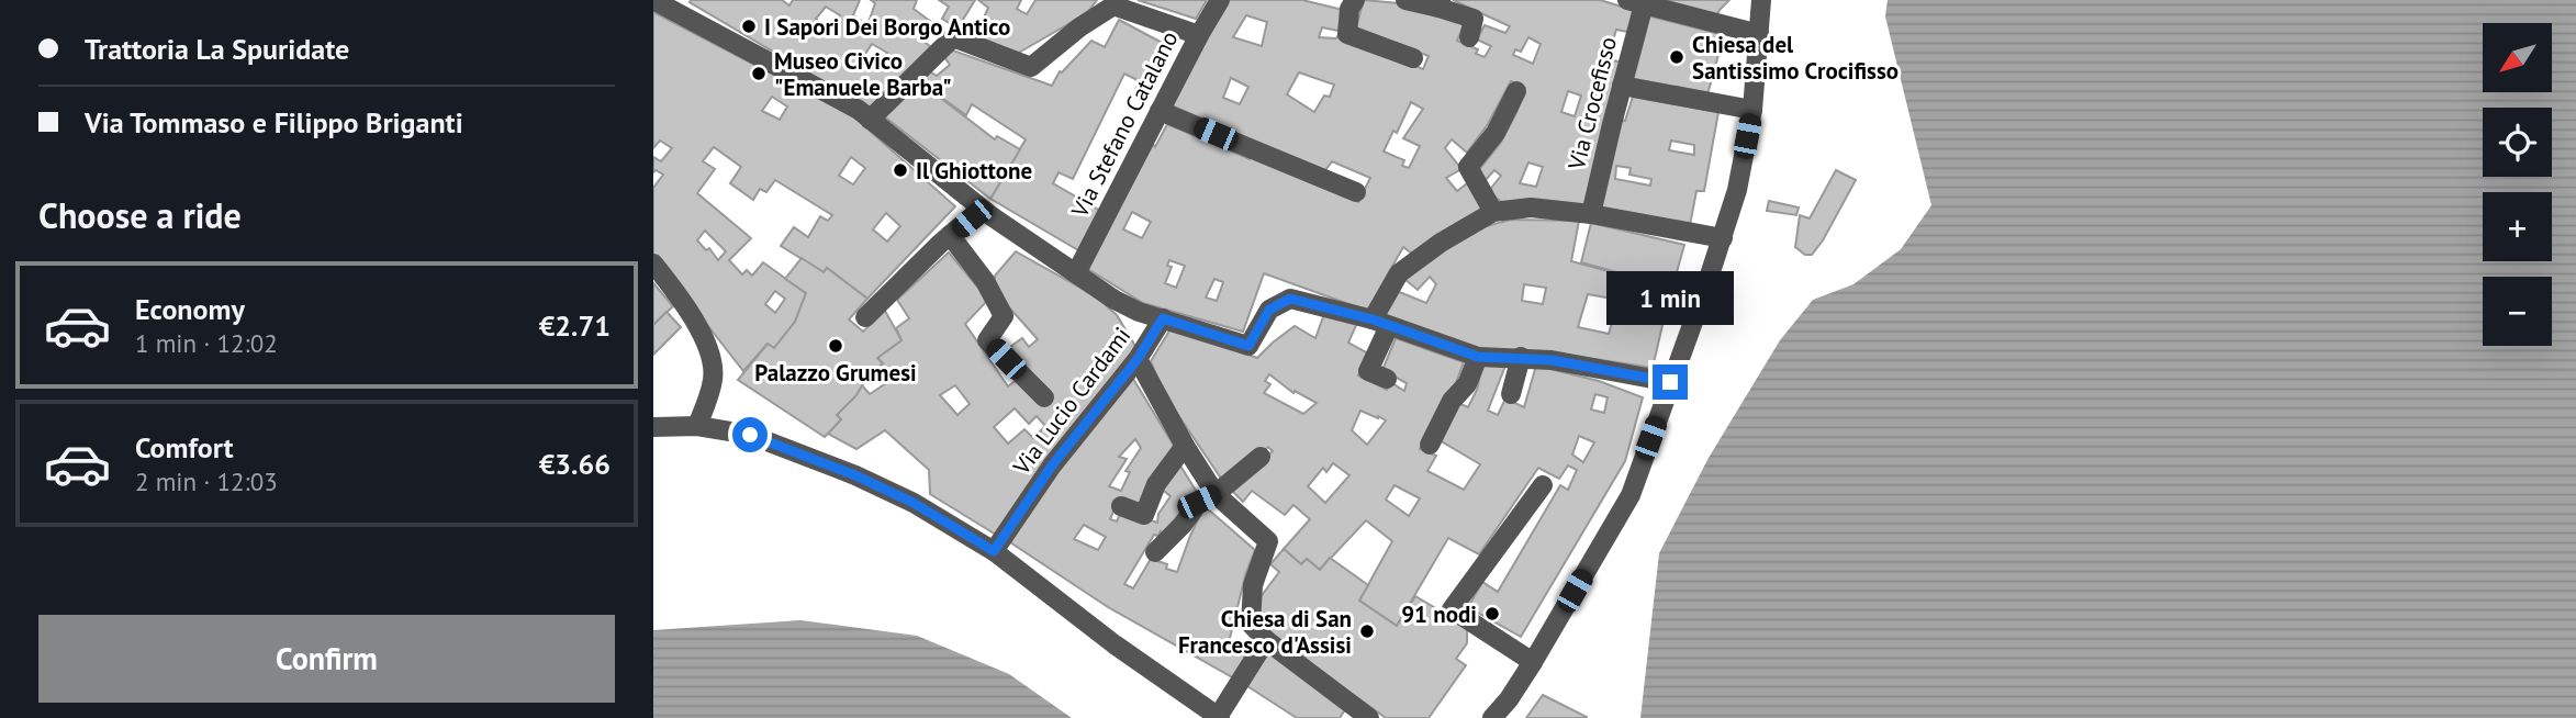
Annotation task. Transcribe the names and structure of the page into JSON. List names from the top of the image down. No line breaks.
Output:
{"streets":{"street":["Via Crocefisso","Via Stefano Catalano","Via Lucio Cardami"]},"places":["I Sapori Dei Borgo Antico","Chiesa del Santissimo Crocifisso","Museo Civico \"Emanuele Barba\"","Il Ghiottone","Palazzo Grumesi","91 nodi","Chiesa di San Francesco d'Assisi"],"north":"bottom left","page":{"banner":["Trattoria La Spuridate","Via Tommaso e Filippo Briganti"],"map_buttons":["+","−"],"heading":"Choose a ride","list":[{"name":"Economy","note":"1 min · 12:02","value":"€2.71"},{"name":"Comfort","note":"2 min · 12:03","value":"€3.66"}],"bubble":"1 min","buttons":"Confirm"}}
